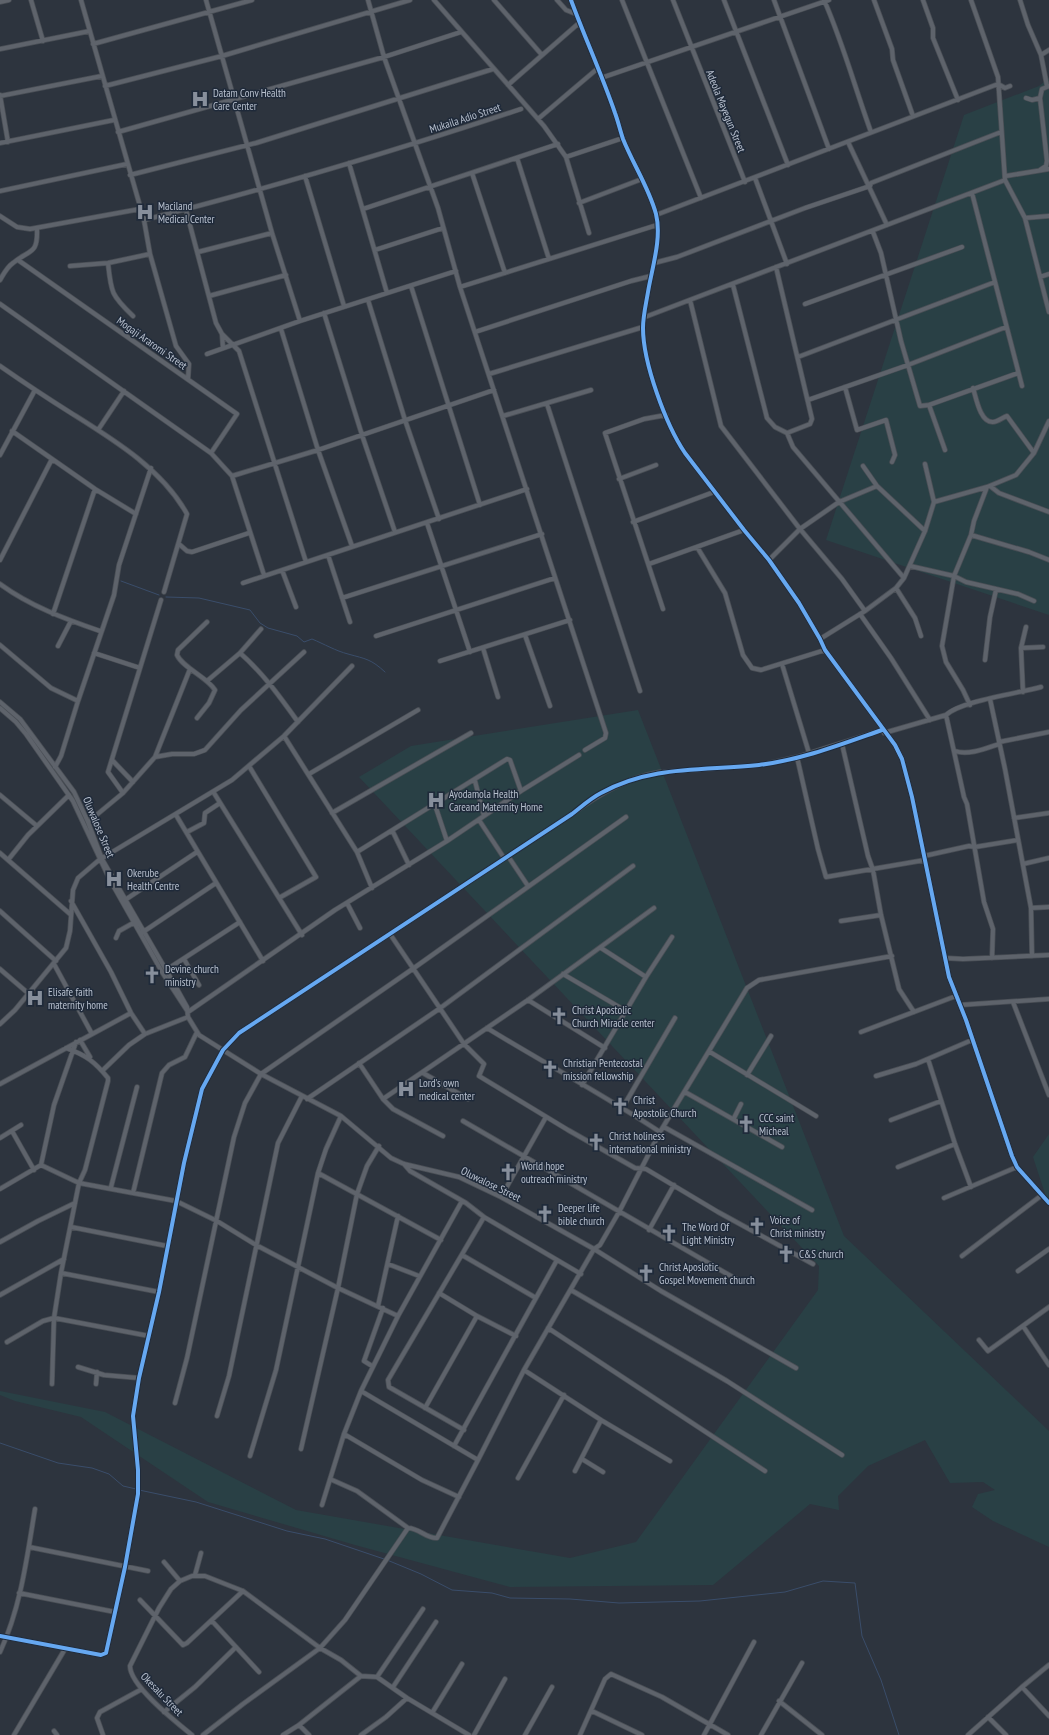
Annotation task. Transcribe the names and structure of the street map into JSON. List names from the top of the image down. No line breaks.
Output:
{"streets":{"street":["Adeola Mayegun Street","Mukaila Adio Street","Mogaji Araromi Street","Oluwalose Street","Okesalu Street"]},"places":{"hospital":["Datam Conv Health Care Center","Maciland Medical Center","Ayodamola Health Careand Maternity Home","Okerube Health Centre","Elisafe faith maternity home","Lord's own medical center"],"church":["Devine church ministry","Christ Apostolic Church Miracle center","Christian Pentecostal mission fellowship","Christ Apostolic Church","CCC saint Micheal","Christ holiness international ministry","World hope outreach ministry","Deeper life bible church","Voice of Christ ministry","The Word Of Light Ministry","C&S church","Christ Aposlotic Gospel Movement church"]}}
